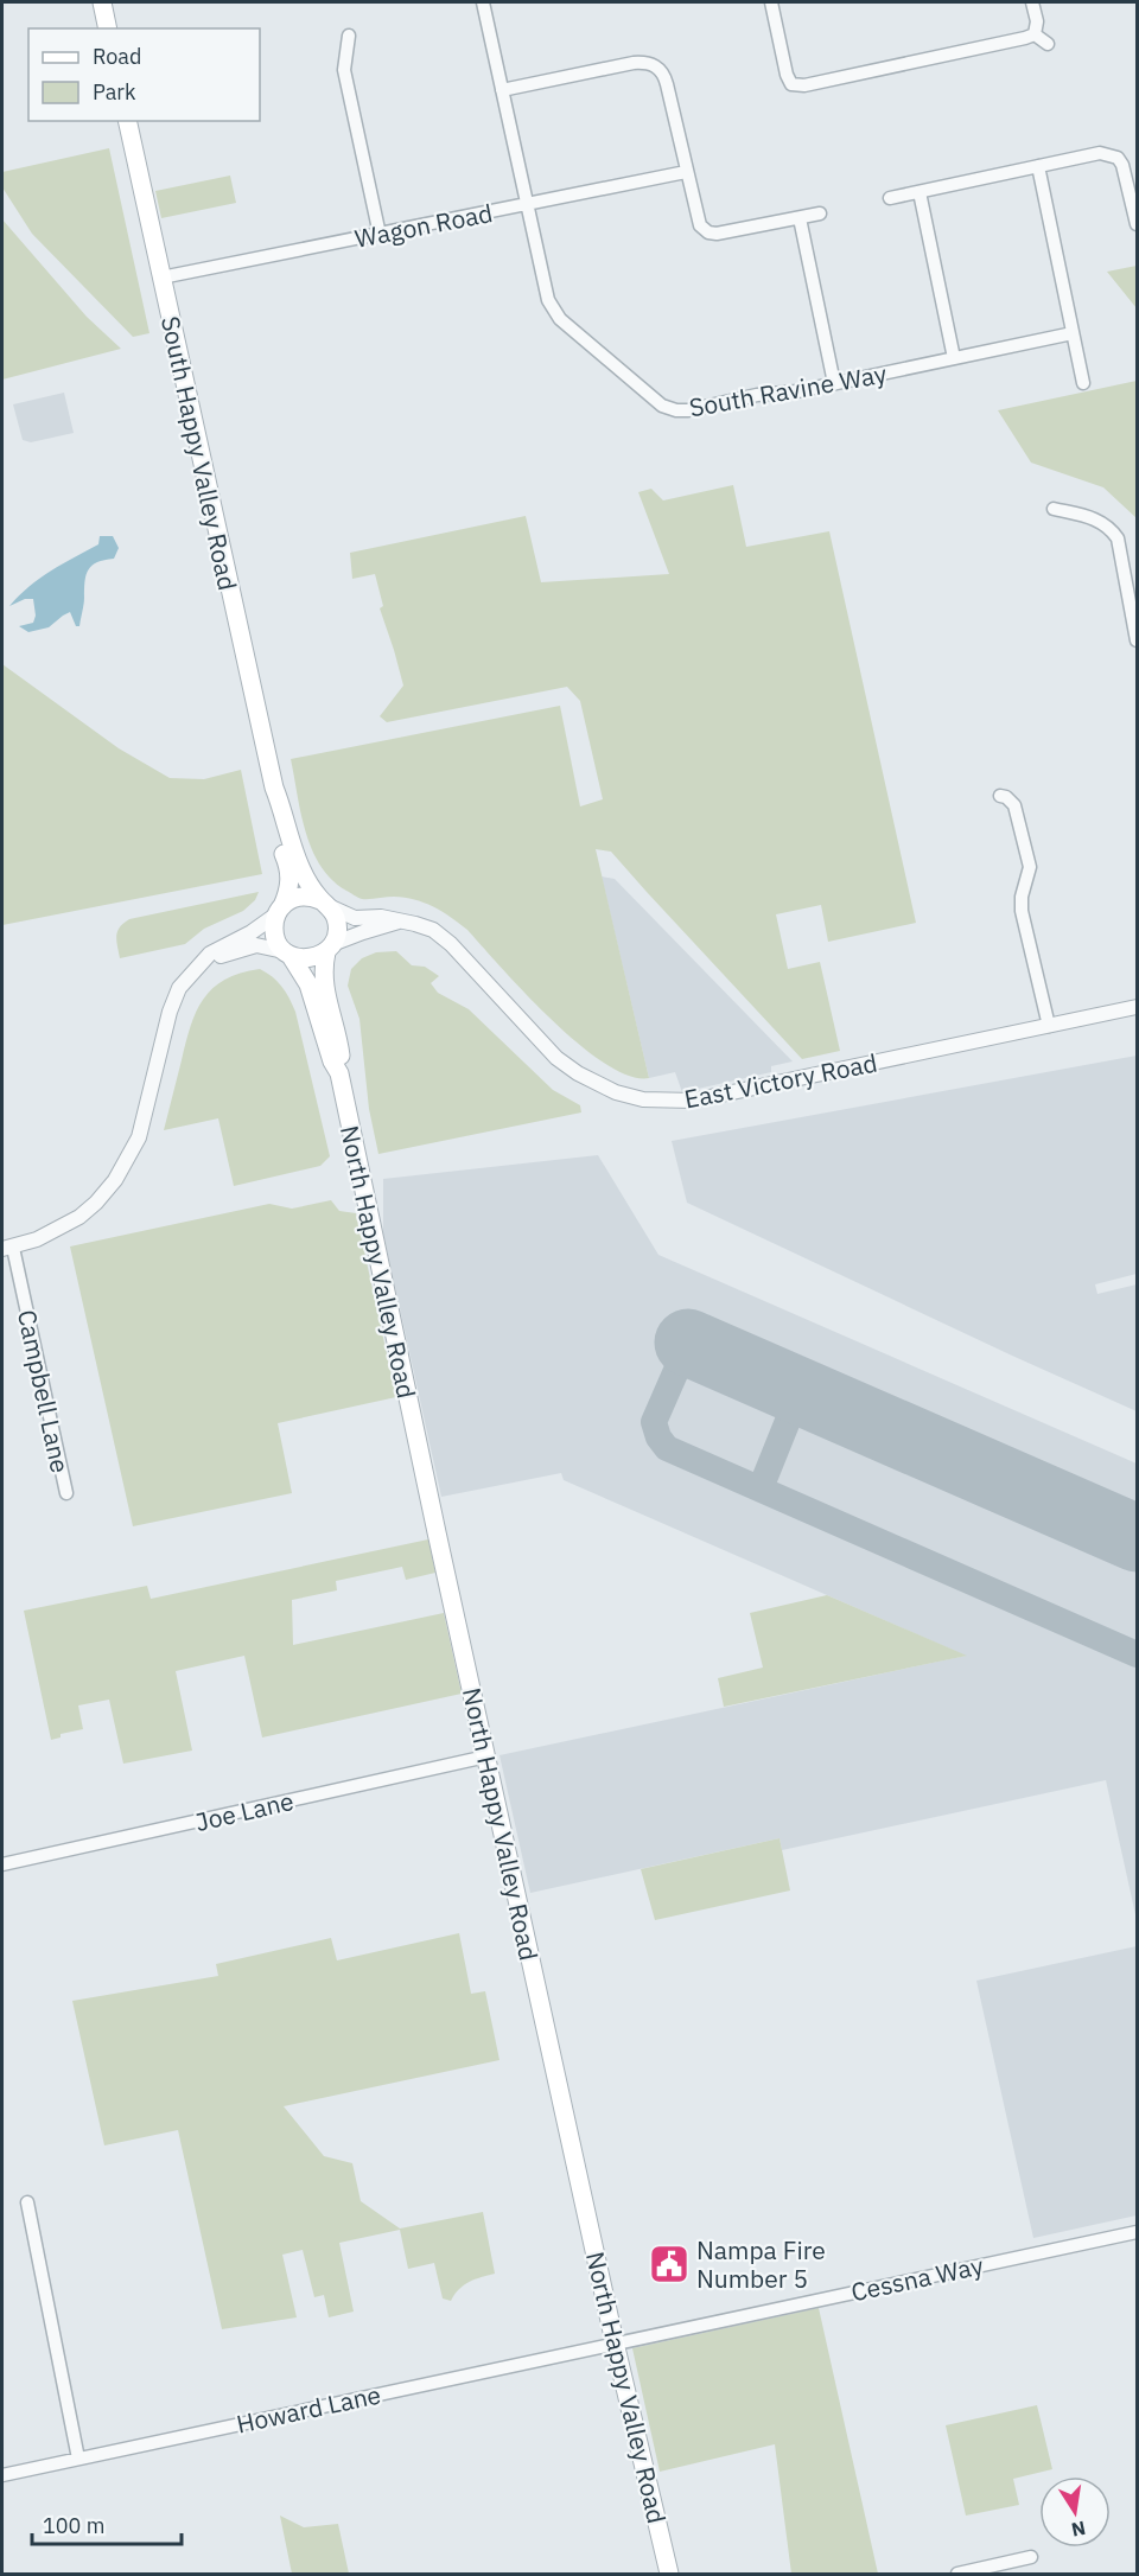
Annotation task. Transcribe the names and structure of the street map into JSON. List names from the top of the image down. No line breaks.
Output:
{"streets":{"main road":["South Happy Valley Road","North Happy Valley Road"],"street":["Wagon Road","South Ravine Way","East Victory Road","Campbell Lane","Joe Lane","Cessna Way","Howard Lane"]},"crossings":[["Wagon Road","South Ravine Way"],["Wagon Road","South Happy Valley Road"],["East Victory Road","North Happy Valley Road"],["North Happy Valley Road","Joe Lane"],["North Happy Valley Road","Cessna Way"],["North Happy Valley Road","Howard Lane"],["Cessna Way","Howard Lane"]],"places":{"public building":["Nampa Fire Number 5"]},"legend":["Road","Park"],"scale_bar":"100 m","north":"bottom"}
